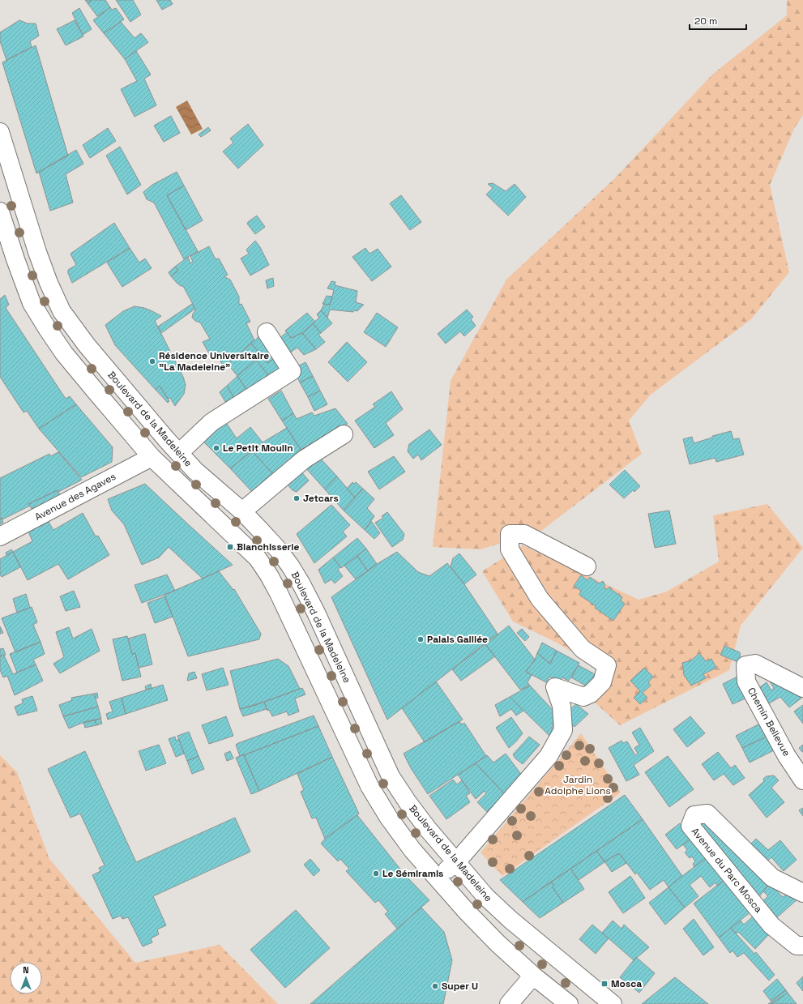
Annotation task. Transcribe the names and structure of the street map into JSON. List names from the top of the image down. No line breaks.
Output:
{"streets":{"street":["Boulevard de la Madeleine","Avenue des Agaves","Chemin Bellevue","Avenue du Parc Mosca"]},"parks":["Jardin Adolphe Lions"],"places":{"other":["Résidence Universitaire \"La Madeleine\"","Le Petit Moulin","Jetcars","Palais Galilée","Le Sémiramis","Super U"],"transit":["Blanchisserie","Mosca"]},"scale_bar":"20 m","north":"top"}
